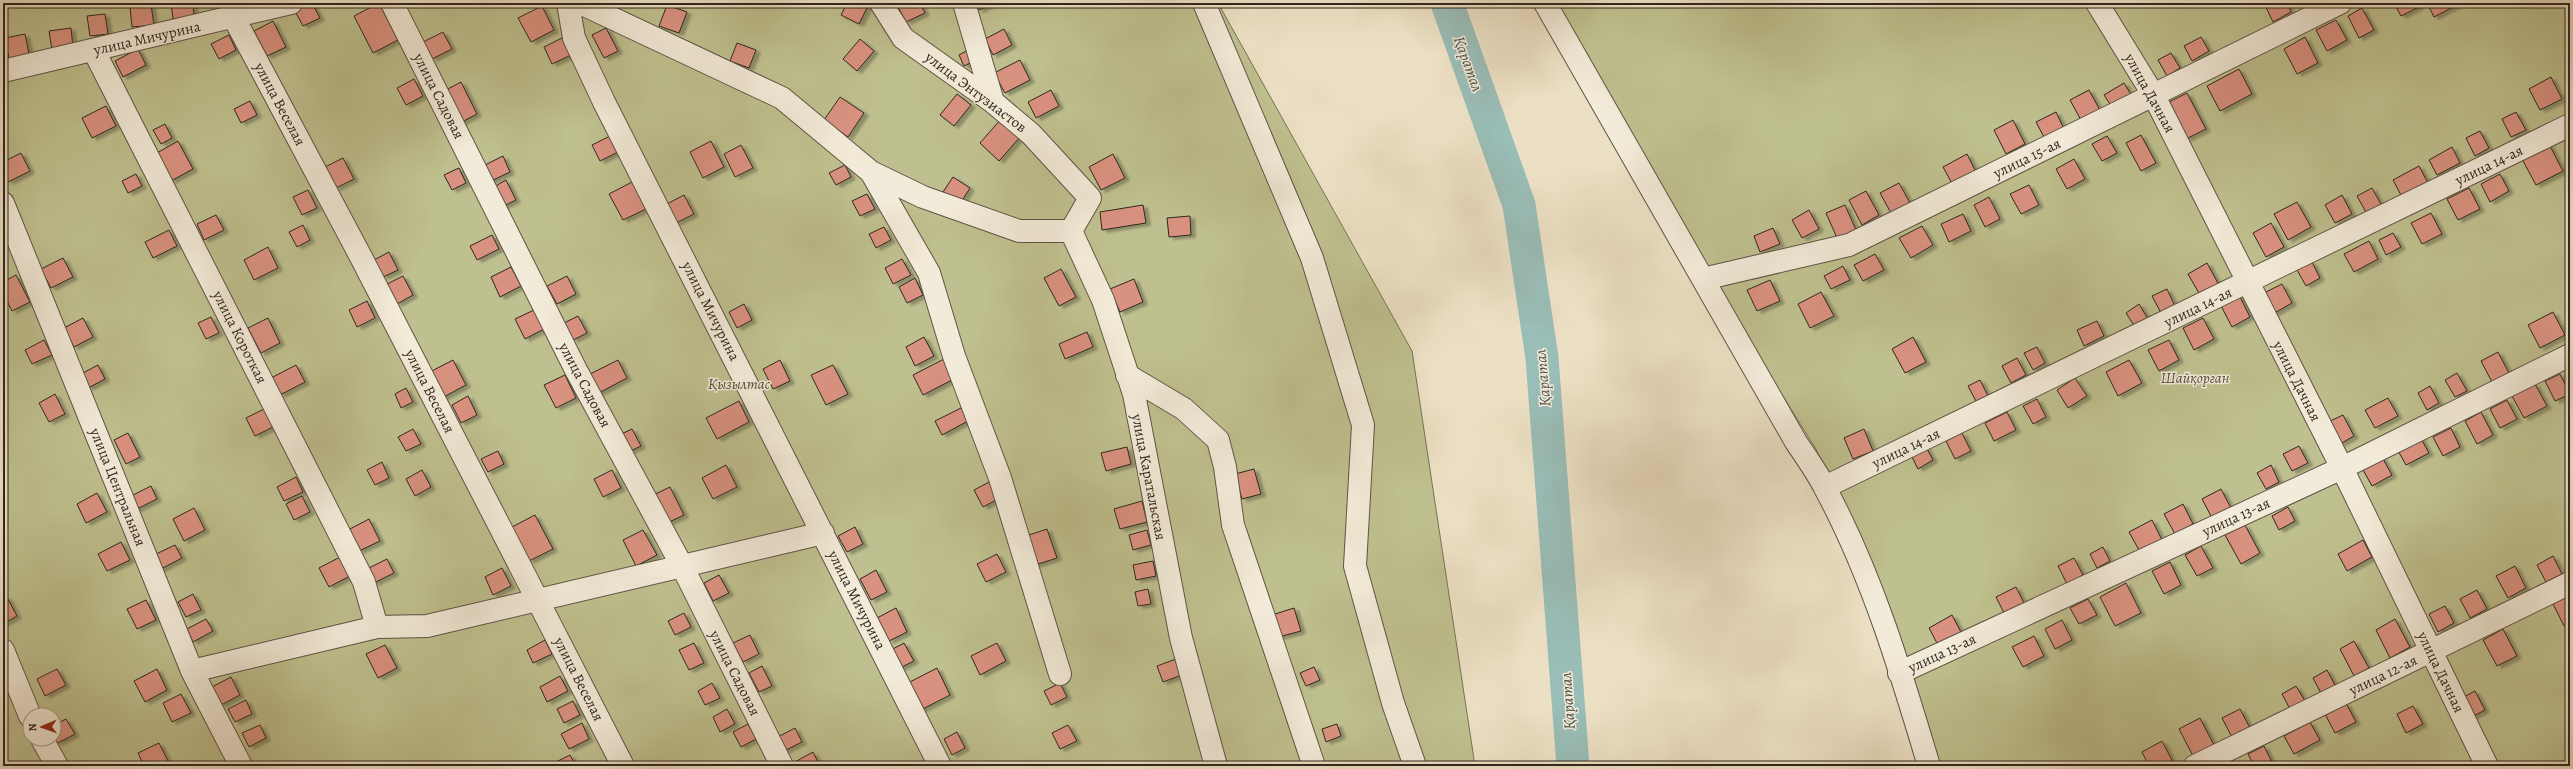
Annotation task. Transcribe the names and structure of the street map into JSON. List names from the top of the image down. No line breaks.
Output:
{"streets":{"street":["улица Мичурина","улица Энтузиастов","улица Дачная","улица Садовая","улица Веселая","улица 15-ая","улица 14-ая","улица Короткая","улица Каратальская","улица Центральная","улица 13-ая","улица 12-ая"]},"crossings":[["улица Мичурина","улица Веселая"],["улица Мичурина","улица Короткая"],["улица Энтузиастов","улица Каратальская"],["улица Дачная","улица 15-ая"],["улица Дачная","улица 14-ая"],["улица Дачная","улица 13-ая"],["улица Дачная","улица 12-ая"]],"water":["Қаратал"],"parks":["Шайқорған","Қызылтас"],"north":"left"}
